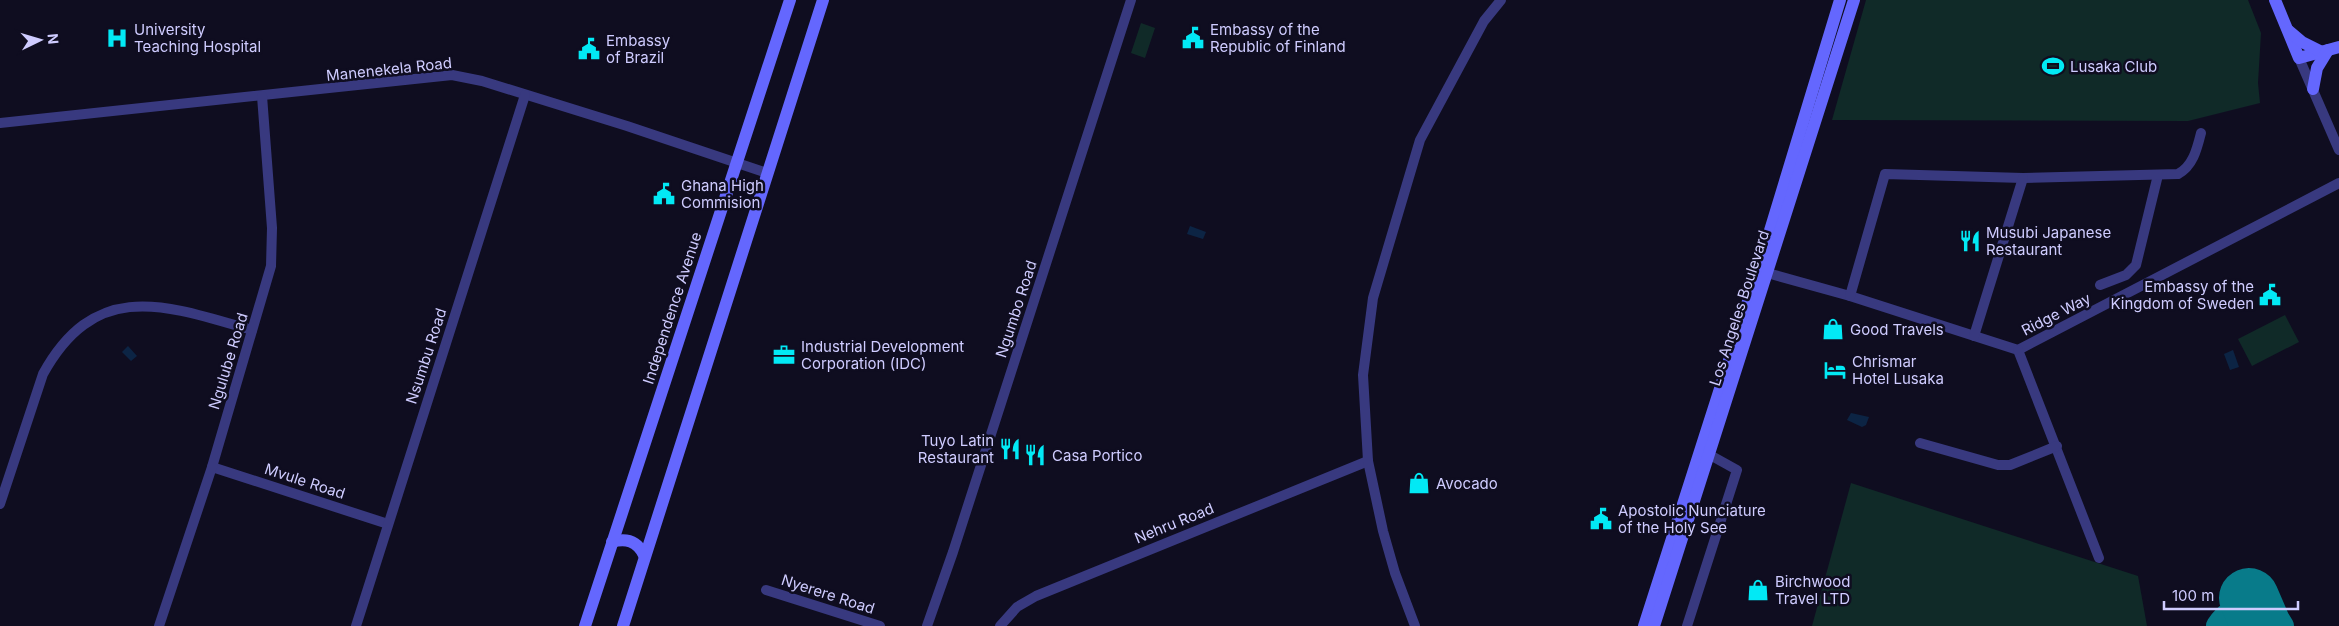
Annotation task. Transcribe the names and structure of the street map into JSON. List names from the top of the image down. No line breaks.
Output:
{"streets":{"main road":["Independence Avenue","Los Angeles Boulevard"],"street":["Manenekela Road","Ngumbo Road","Ridge Way","Nsumbu Road","Ngulube Road","Mvule Road","Nehru Road","Nyerere Road"]},"crossings":[["Manenekela Road","Independence Avenue"],["Manenekela Road","Nsumbu Road"],["Manenekela Road","Ngulube Road"],["Los Angeles Boulevard","Ridge Way"],["Nsumbu Road","Mvule Road"],["Ngulube Road","Mvule Road"]],"places":{"hospital":["University Teaching Hospital"],"public building":["Embassy of the Republic of Finland","Embassy of Brazil","Ghana High Commision","Embassy of the Kingdom of Sweden","Apostolic Nunciature of the Holy See"],"sports":["Lusaka Club"],"restaurant":["Musubi Japanese Restaurant","Tuyo Latin Restaurant","Casa Portico"],"shop":["Good Travels","Avocado","Birchwood Travel LTD"],"office":["Industrial Development Corporation (IDC)"],"hotel":["Chrismar Hotel Lusaka"]},"scale_bar":"100 m","north":"right"}
